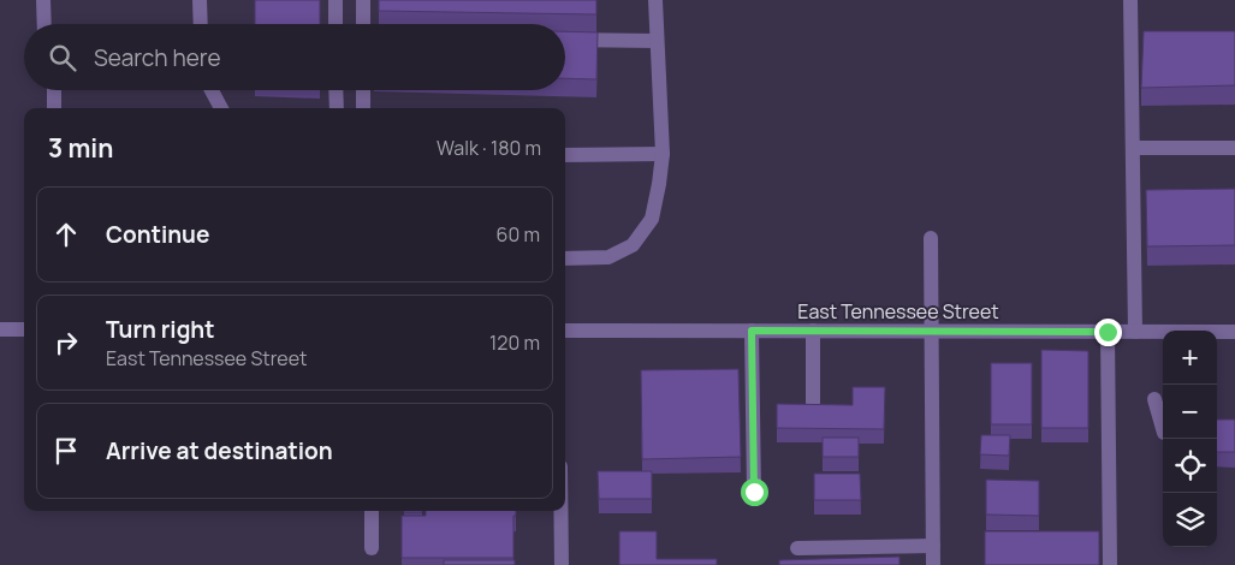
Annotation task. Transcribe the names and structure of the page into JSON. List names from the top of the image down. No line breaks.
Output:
{"streets":{"street":["East Tennessee Street"]},"page":{"search":"Search here","heading":["3 min","Walk · 180 m"],"list":[["Continue","60 m"],["Turn right","East Tennessee Street","120 m"],"Arrive at destination"],"map_buttons":["+","−"]}}
